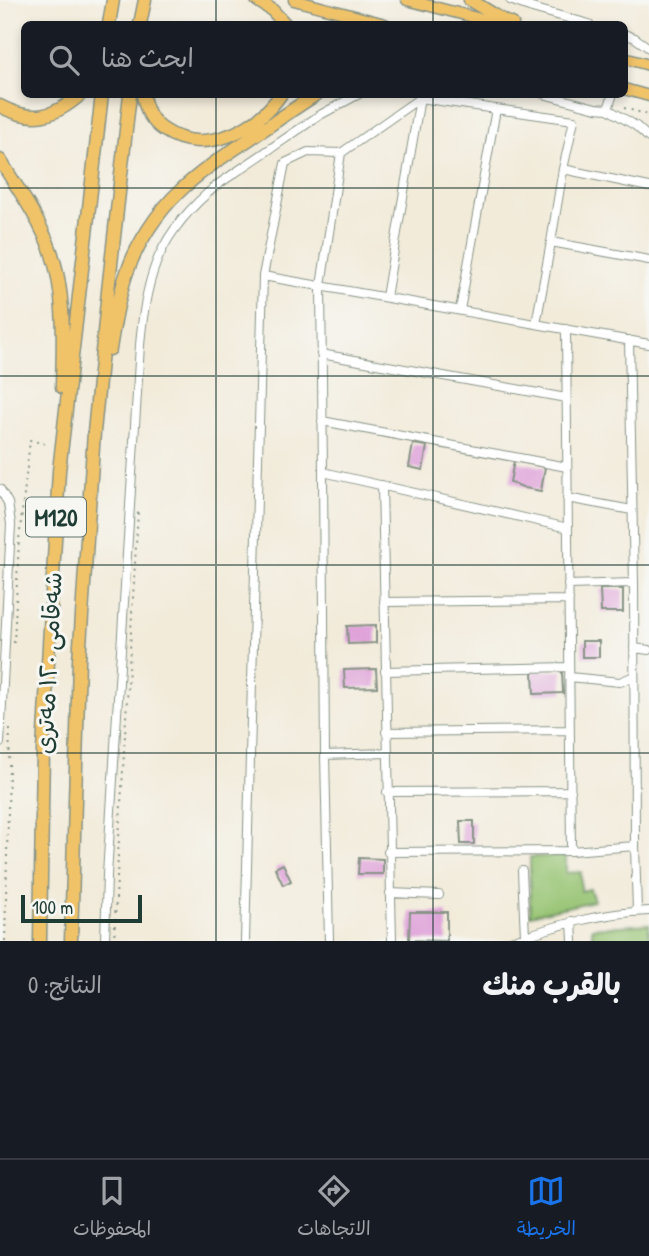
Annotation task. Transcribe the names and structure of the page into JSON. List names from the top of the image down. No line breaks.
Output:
{"streets":{"highway":["M120","شەقامی ١٢٠ مەتری"]},"scale_bar":"100 m","page":{"search":"ابحث هنا","scale":"100 m","heading":["بالقرب منك","النتائج: 0"],"nav":["الخريطة","الاتجاهات","المحفوظات"]}}
